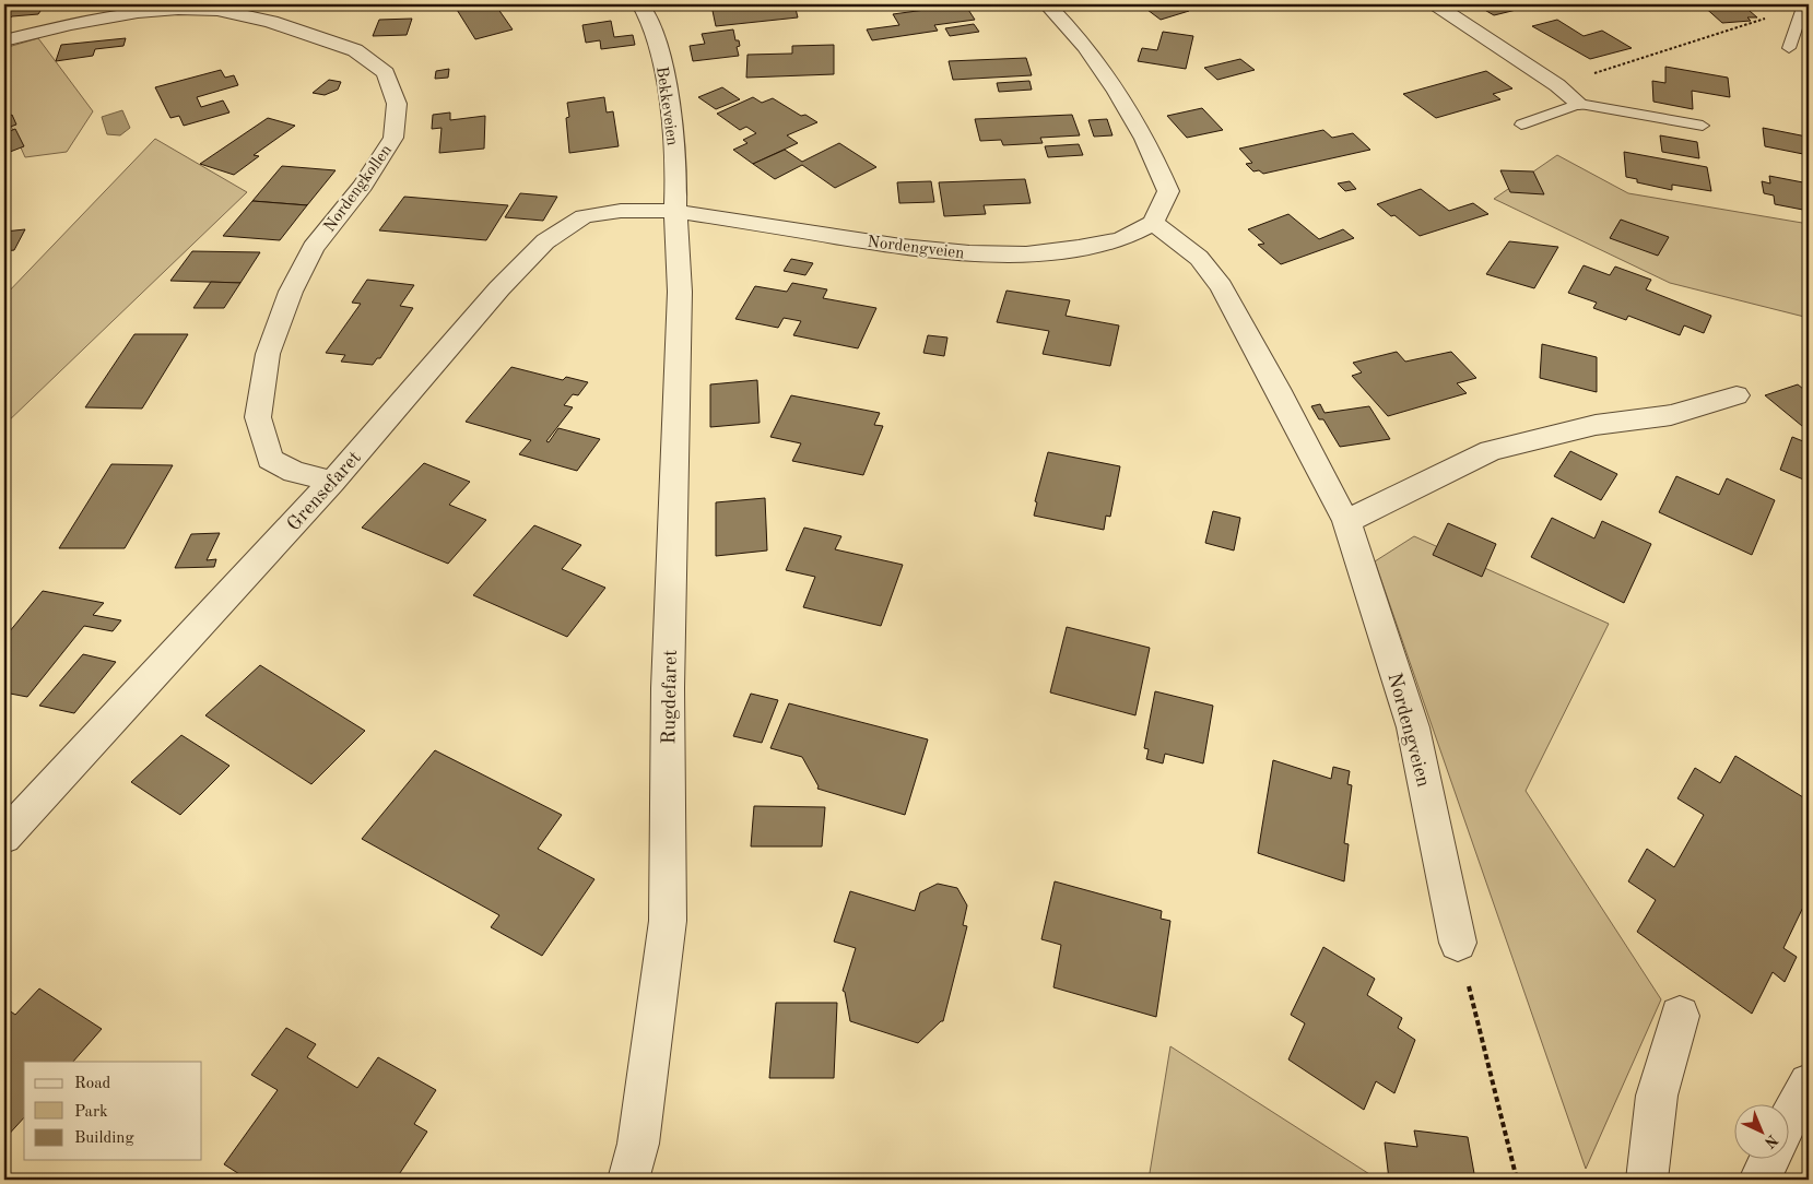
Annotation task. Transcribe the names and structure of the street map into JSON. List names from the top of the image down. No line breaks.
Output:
{"streets":{"street":["Bekkeveien","Nordengkollen","Nordengveien","Grensefaret","Rugdefaret"]},"crossings":[["Bekkeveien","Nordengveien"],["Bekkeveien","Grensefaret"],["Bekkeveien","Rugdefaret"],["Nordengkollen","Grensefaret"],["Nordengveien","Grensefaret"],["Nordengveien","Rugdefaret"],["Grensefaret","Rugdefaret"]],"legend":["Road","Park","Building"],"north":"bottom right"}
